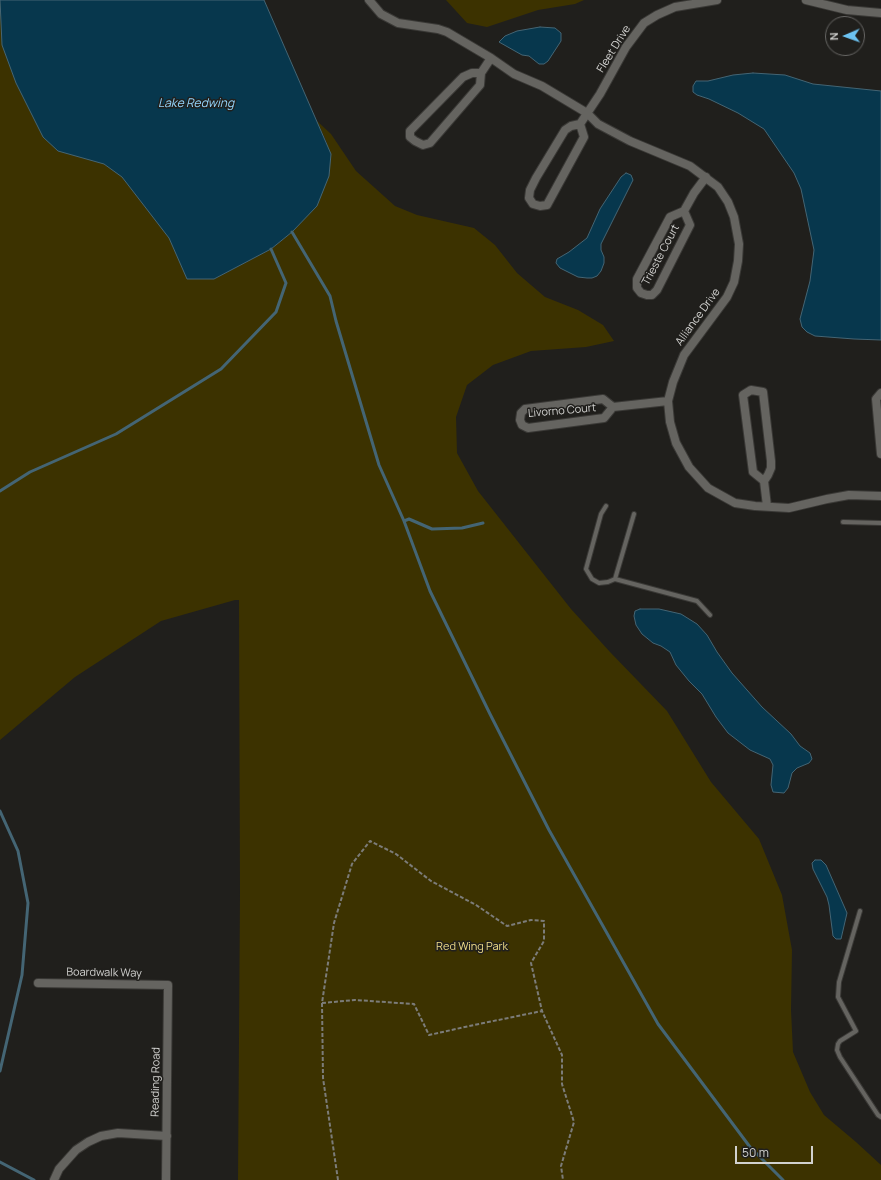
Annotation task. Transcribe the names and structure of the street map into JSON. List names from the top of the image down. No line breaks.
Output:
{"streets":{"street":["Fleet Drive","Trieste Court","Alliance Drive","Livorno Court","Boardwalk Way","Reading Road"]},"crossings":[["Fleet Drive","Alliance Drive"],["Trieste Court","Alliance Drive"],["Alliance Drive","Livorno Court"],["Boardwalk Way","Reading Road"]],"water":["Lake Redwing"],"parks":["Red Wing Park"],"scale_bar":"50 m","north":"left"}
